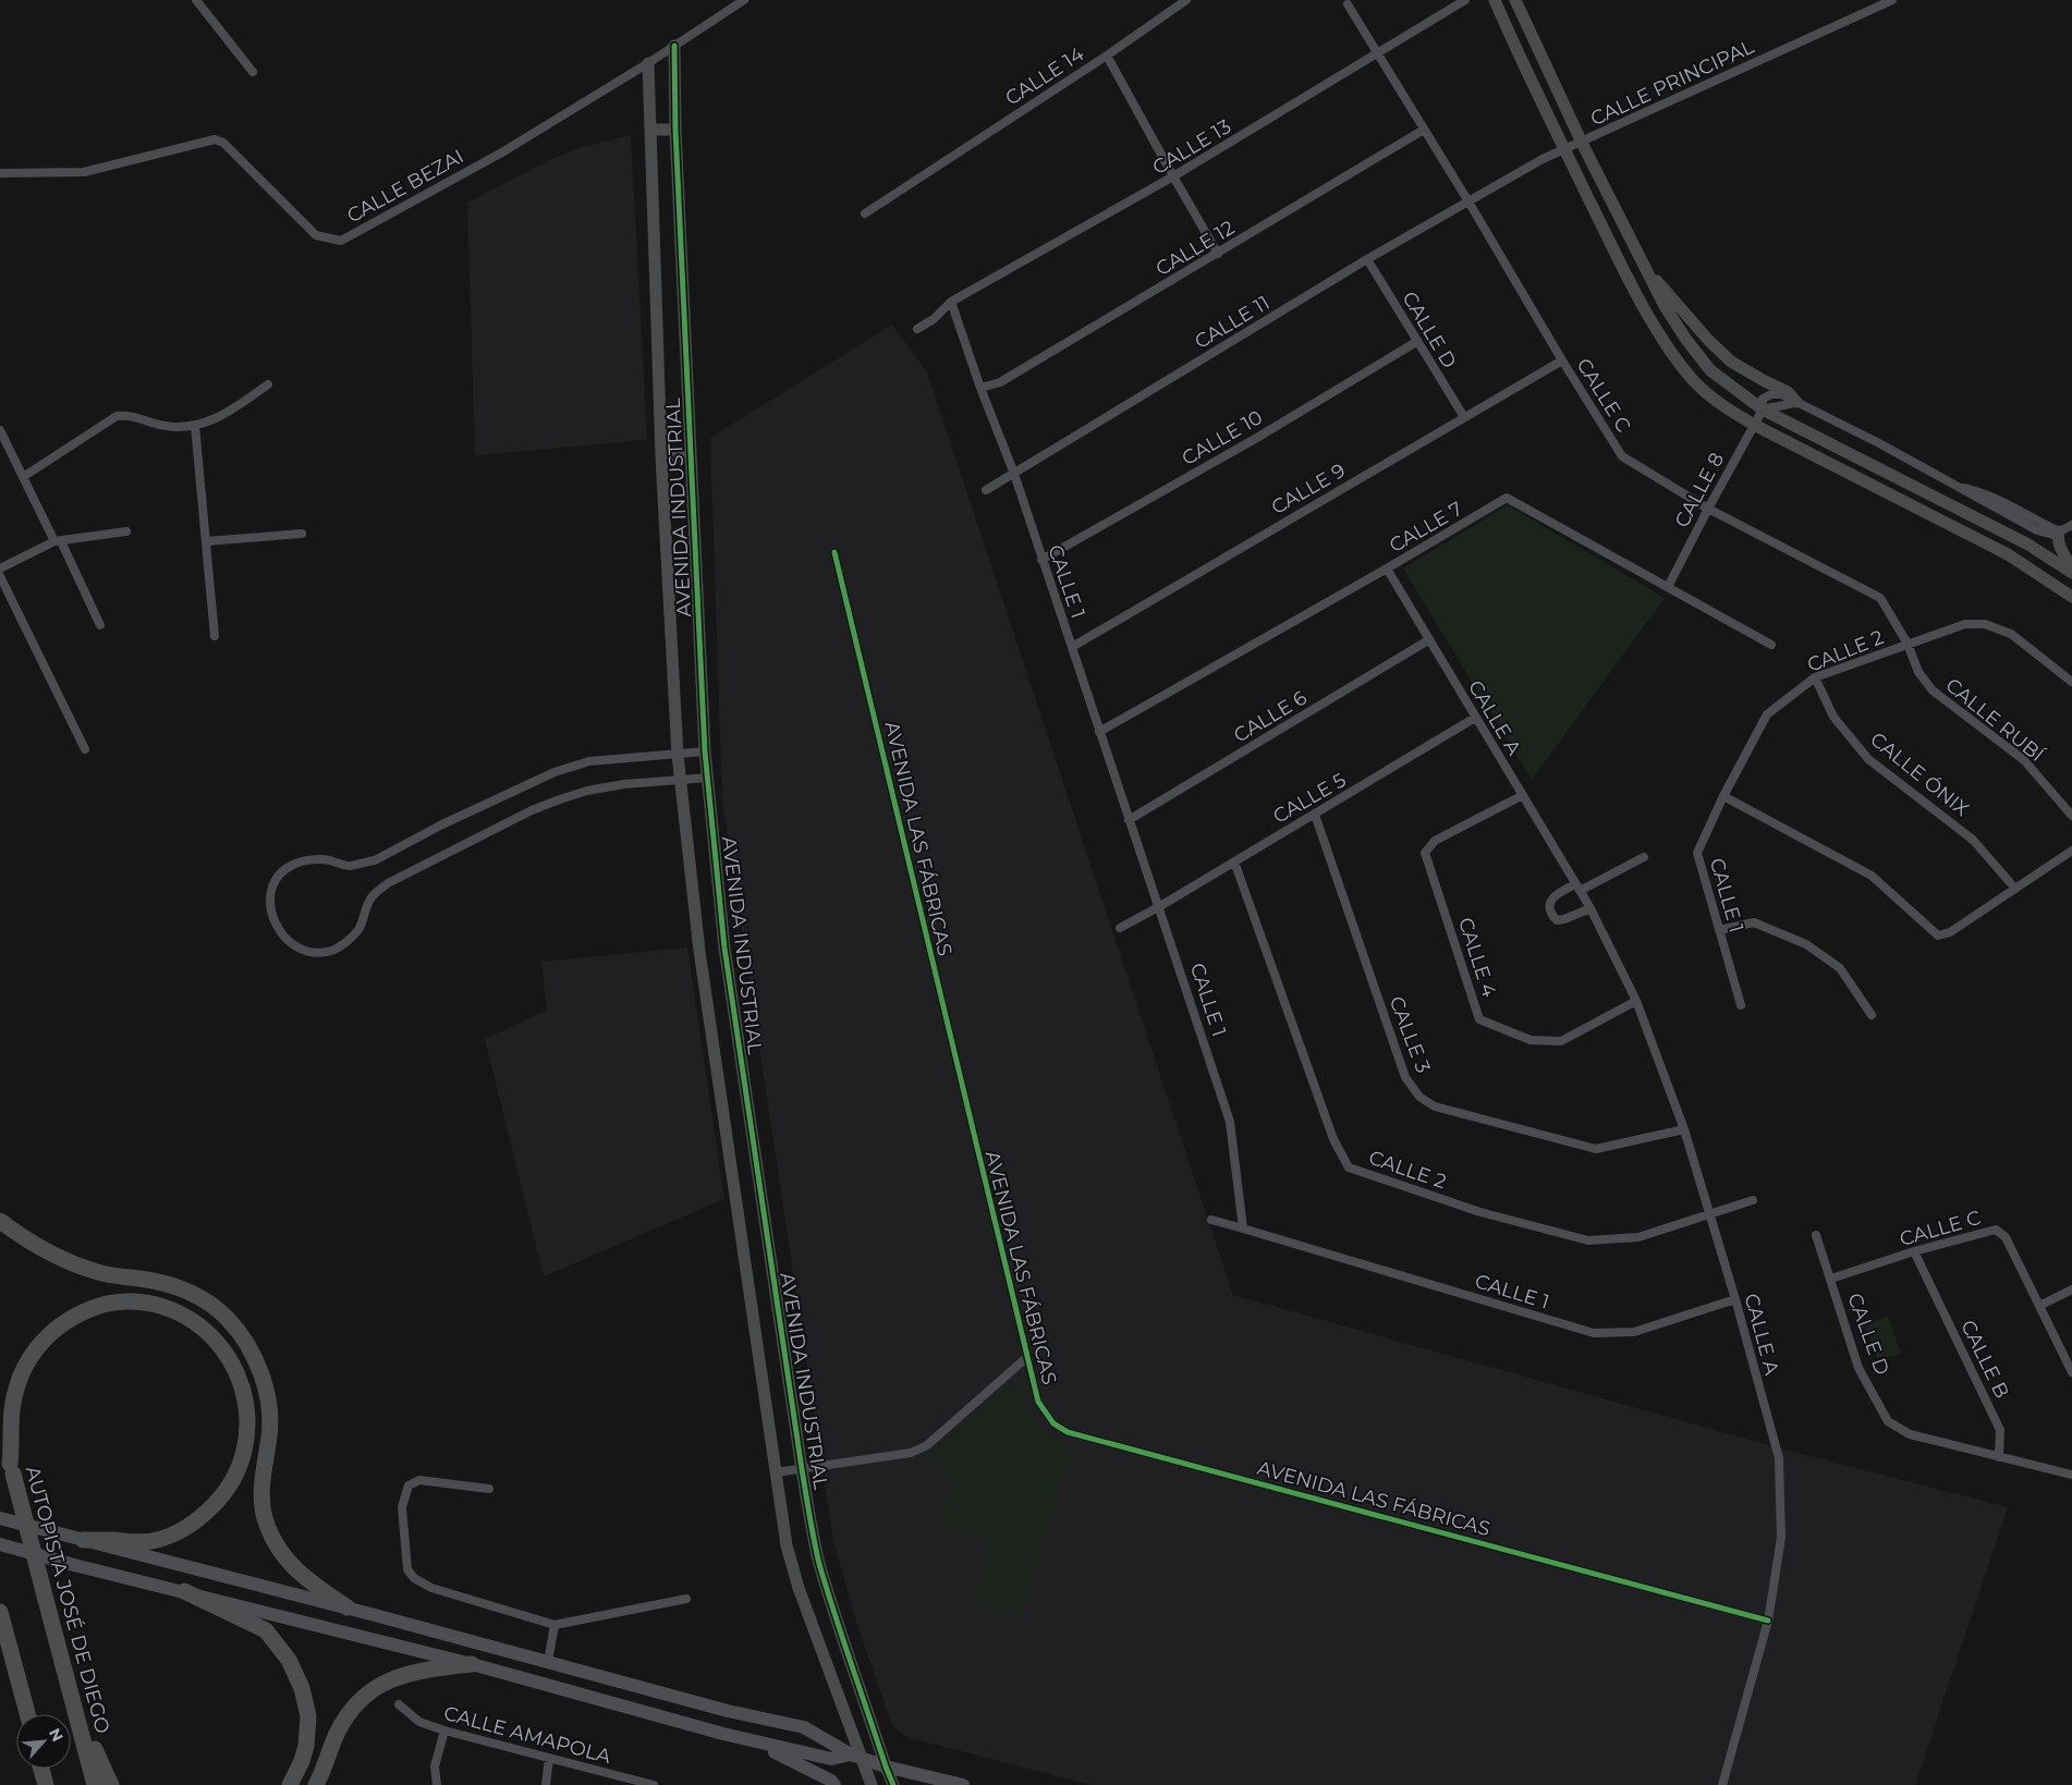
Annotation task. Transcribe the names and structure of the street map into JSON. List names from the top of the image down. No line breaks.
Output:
{"streets":{"highway":["AUTOPISTA JOSÉ DE DIEGO"],"street":["CALLE 14","CALLE PRINCIPAL","CALLE 13","CALLE BEZAI","CALLE 12","CALLE 11","CALLE D","CALLE C","CALLE 10","CALLE 9","CALLE 8","AVENIDA INDUSTRIAL","CALLE 7","CALLE 1","CALLE 2","CALLE 6","CALLE A","CALLE RUBÍ","CALLE ÓNIX","CALLE 5","AVENIDA LAS FÁBRICAS","CALLE 4","CALLE 3","CALLE B","CALLE AMAPOLA"]},"crossings":[["CALLE 14","CALLE 13"],["CALLE 14","CALLE 12"],["CALLE PRINCIPAL","CALLE 11"],["CALLE PRINCIPAL","CALLE C"],["CALLE 13","CALLE C"],["CALLE 13","CALLE 1"],["CALLE BEZAI","AVENIDA INDUSTRIAL"],["CALLE 12","CALLE C"],["CALLE 12","CALLE 1"],["CALLE 11","CALLE D"],["CALLE 11","CALLE C"],["CALLE 11","CALLE 1"],["CALLE D","CALLE C"],["CALLE D","CALLE 10"],["CALLE D","CALLE 9"],["CALLE D","CALLE B"],["CALLE C","CALLE 9"],["CALLE C","CALLE 8"],["CALLE C","CALLE 2"],["CALLE C","CALLE RUBÍ"],["CALLE C","CALLE B"],["CALLE 10","CALLE 1"],["CALLE 9","CALLE 1"],["CALLE 8","CALLE 7"],["CALLE 7","CALLE 1"],["CALLE 7","CALLE A"],["CALLE 1","CALLE 2"],["CALLE 1","CALLE 6"],["CALLE 1","CALLE A"],["CALLE 1","CALLE 5"],["CALLE 2","CALLE A"],["CALLE 2","CALLE RUBÍ"],["CALLE 2","CALLE ÓNIX"],["CALLE 2","CALLE 5"],["CALLE 6","CALLE A"],["CALLE A","CALLE 5"],["CALLE A","AVENIDA LAS FÁBRICAS"],["CALLE A","CALLE 4"],["CALLE A","CALLE 3"],["CALLE 5","CALLE 3"]],"north":"top right"}
